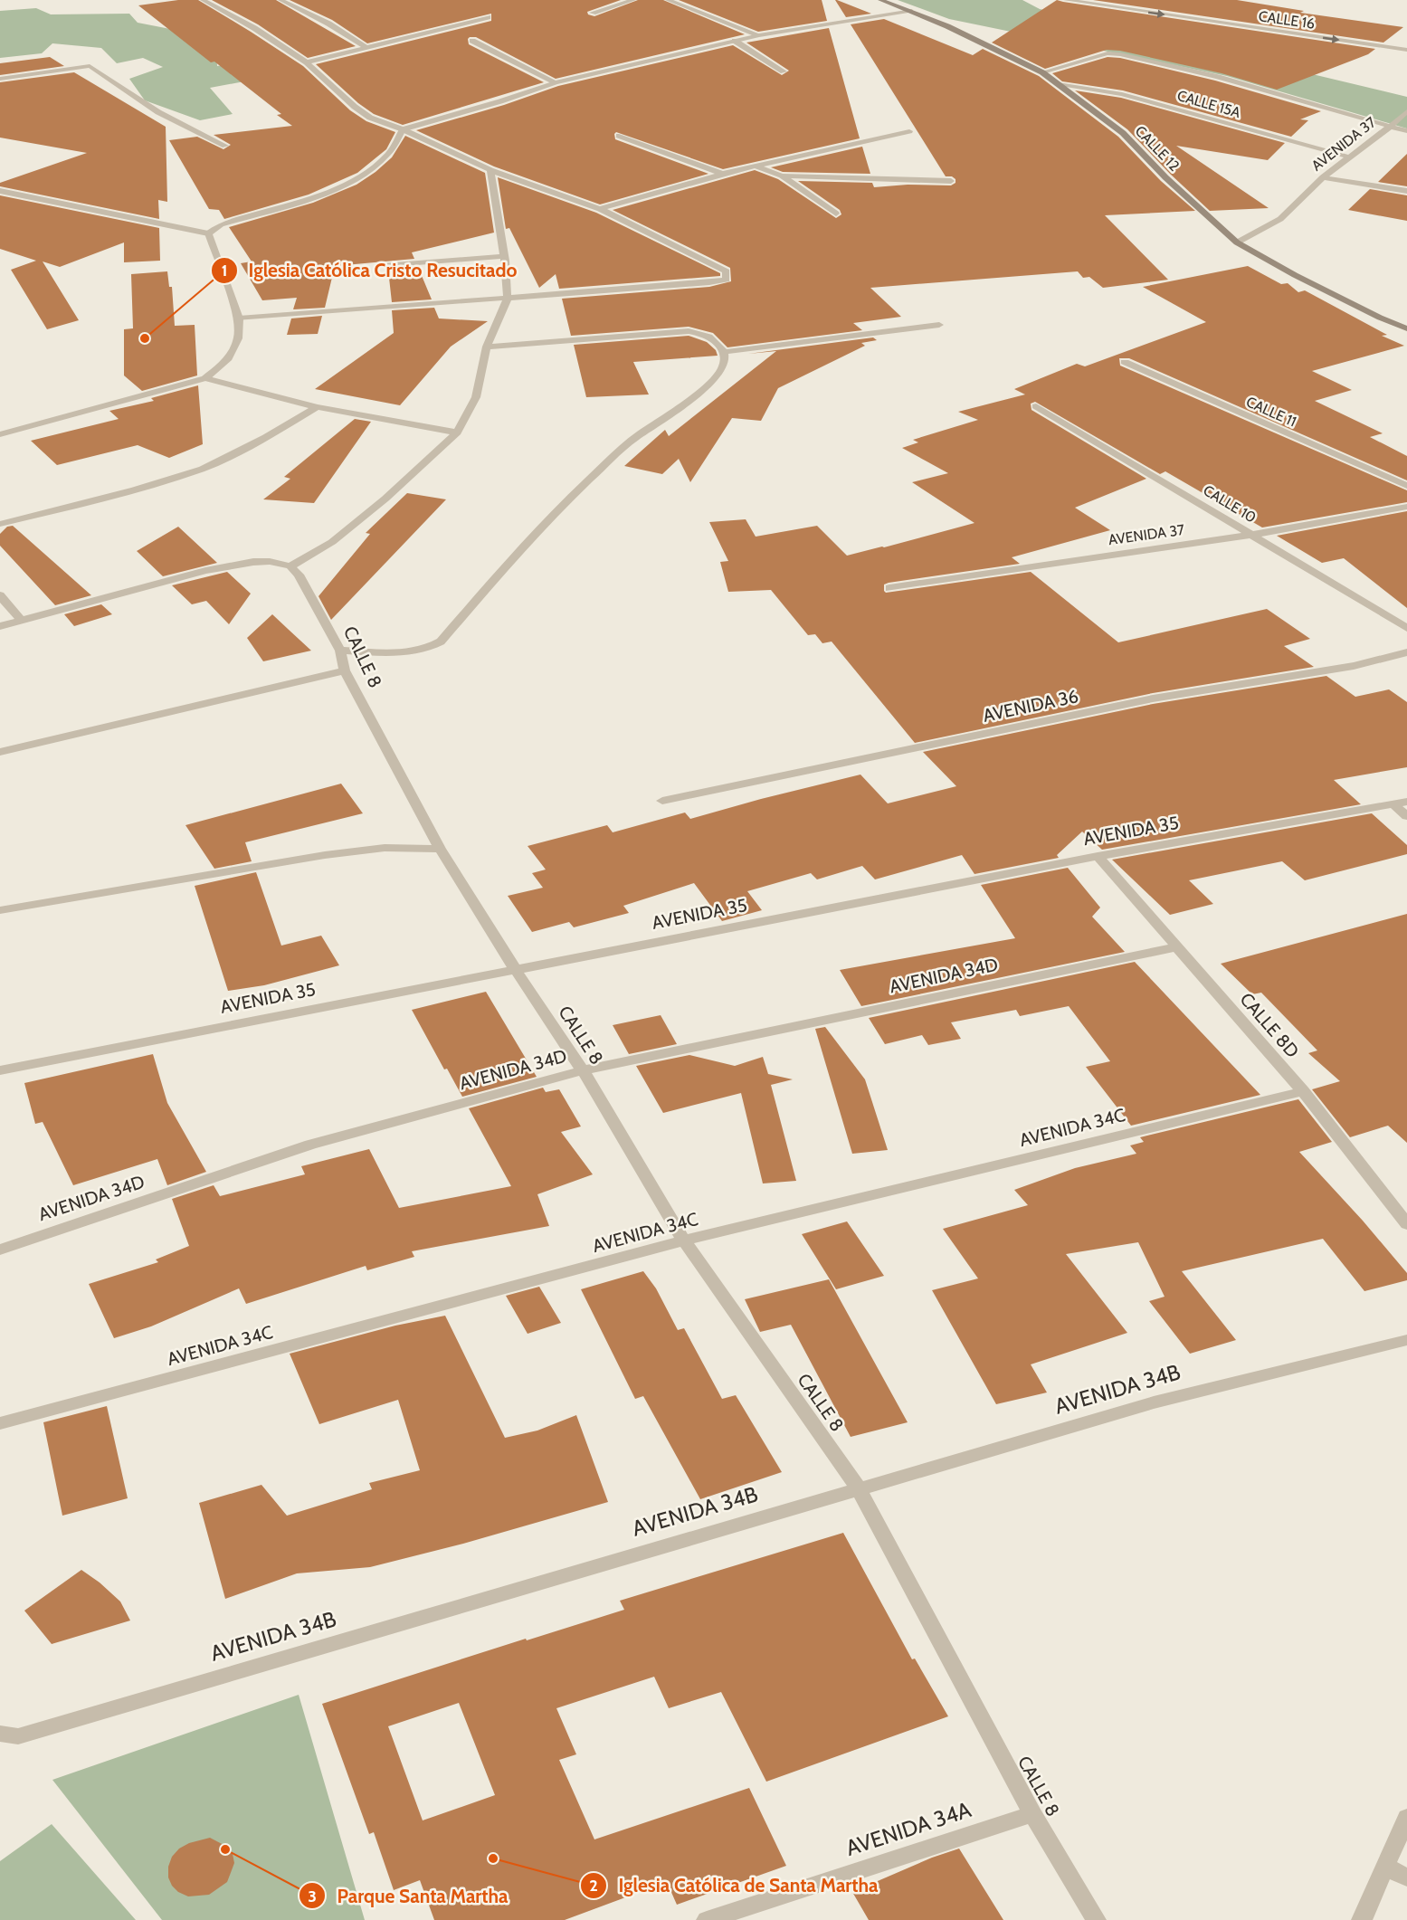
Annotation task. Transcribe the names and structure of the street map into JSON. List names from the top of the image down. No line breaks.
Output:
{"streets":{"main road":["CALLE 12"],"street":["CALLE 16","CALLE 15A","AVENIDA 37","CALLE 11","CALLE 10","CALLE 8","AVENIDA 36","AVENIDA 35","AVENIDA 34D","CALLE 8D","AVENIDA 34C","AVENIDA 34B","AVENIDA 34A"]},"crossings":[["CALLE 15A","AVENIDA 37"],["CALLE 15A","CALLE 12"],["AVENIDA 37","CALLE 12"],["AVENIDA 37","CALLE 10"],["CALLE 8","AVENIDA 35"],["CALLE 8","AVENIDA 34D"],["CALLE 8","AVENIDA 34C"],["CALLE 8","AVENIDA 34B"],["CALLE 8","AVENIDA 34A"],["AVENIDA 35","CALLE 8D"],["AVENIDA 34D","CALLE 8D"],["CALLE 8D","AVENIDA 34C"]],"places":["Iglesia Católica Cristo Resucitado","Parque Santa Martha","Iglesia Católica de Santa Martha"]}
